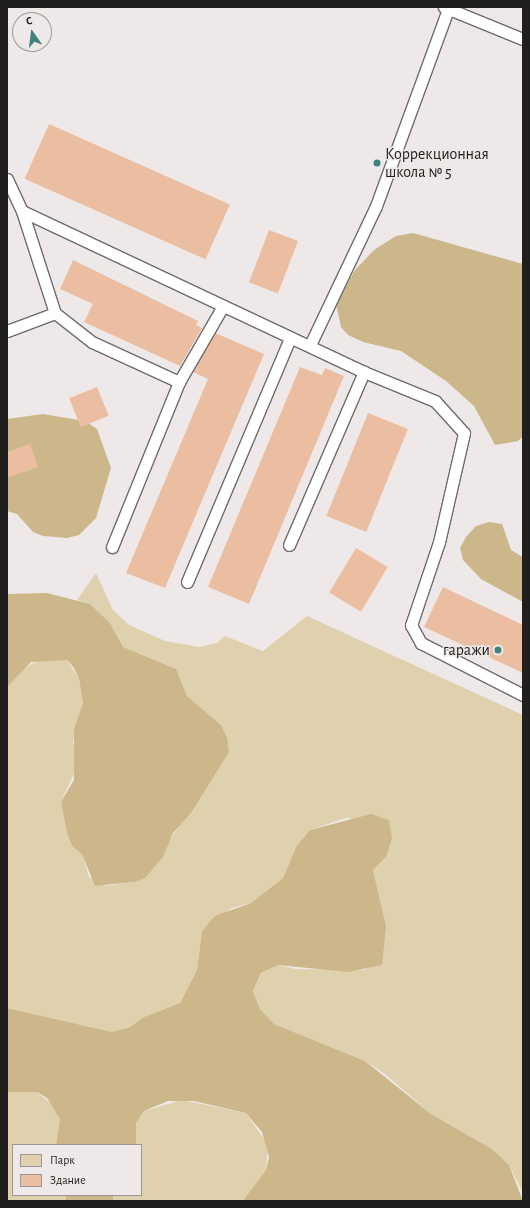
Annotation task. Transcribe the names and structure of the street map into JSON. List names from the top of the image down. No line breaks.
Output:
{"places":["Коррекционная школа № 5","гаражи"],"legend":["Парк","Здание"],"north":"top"}
